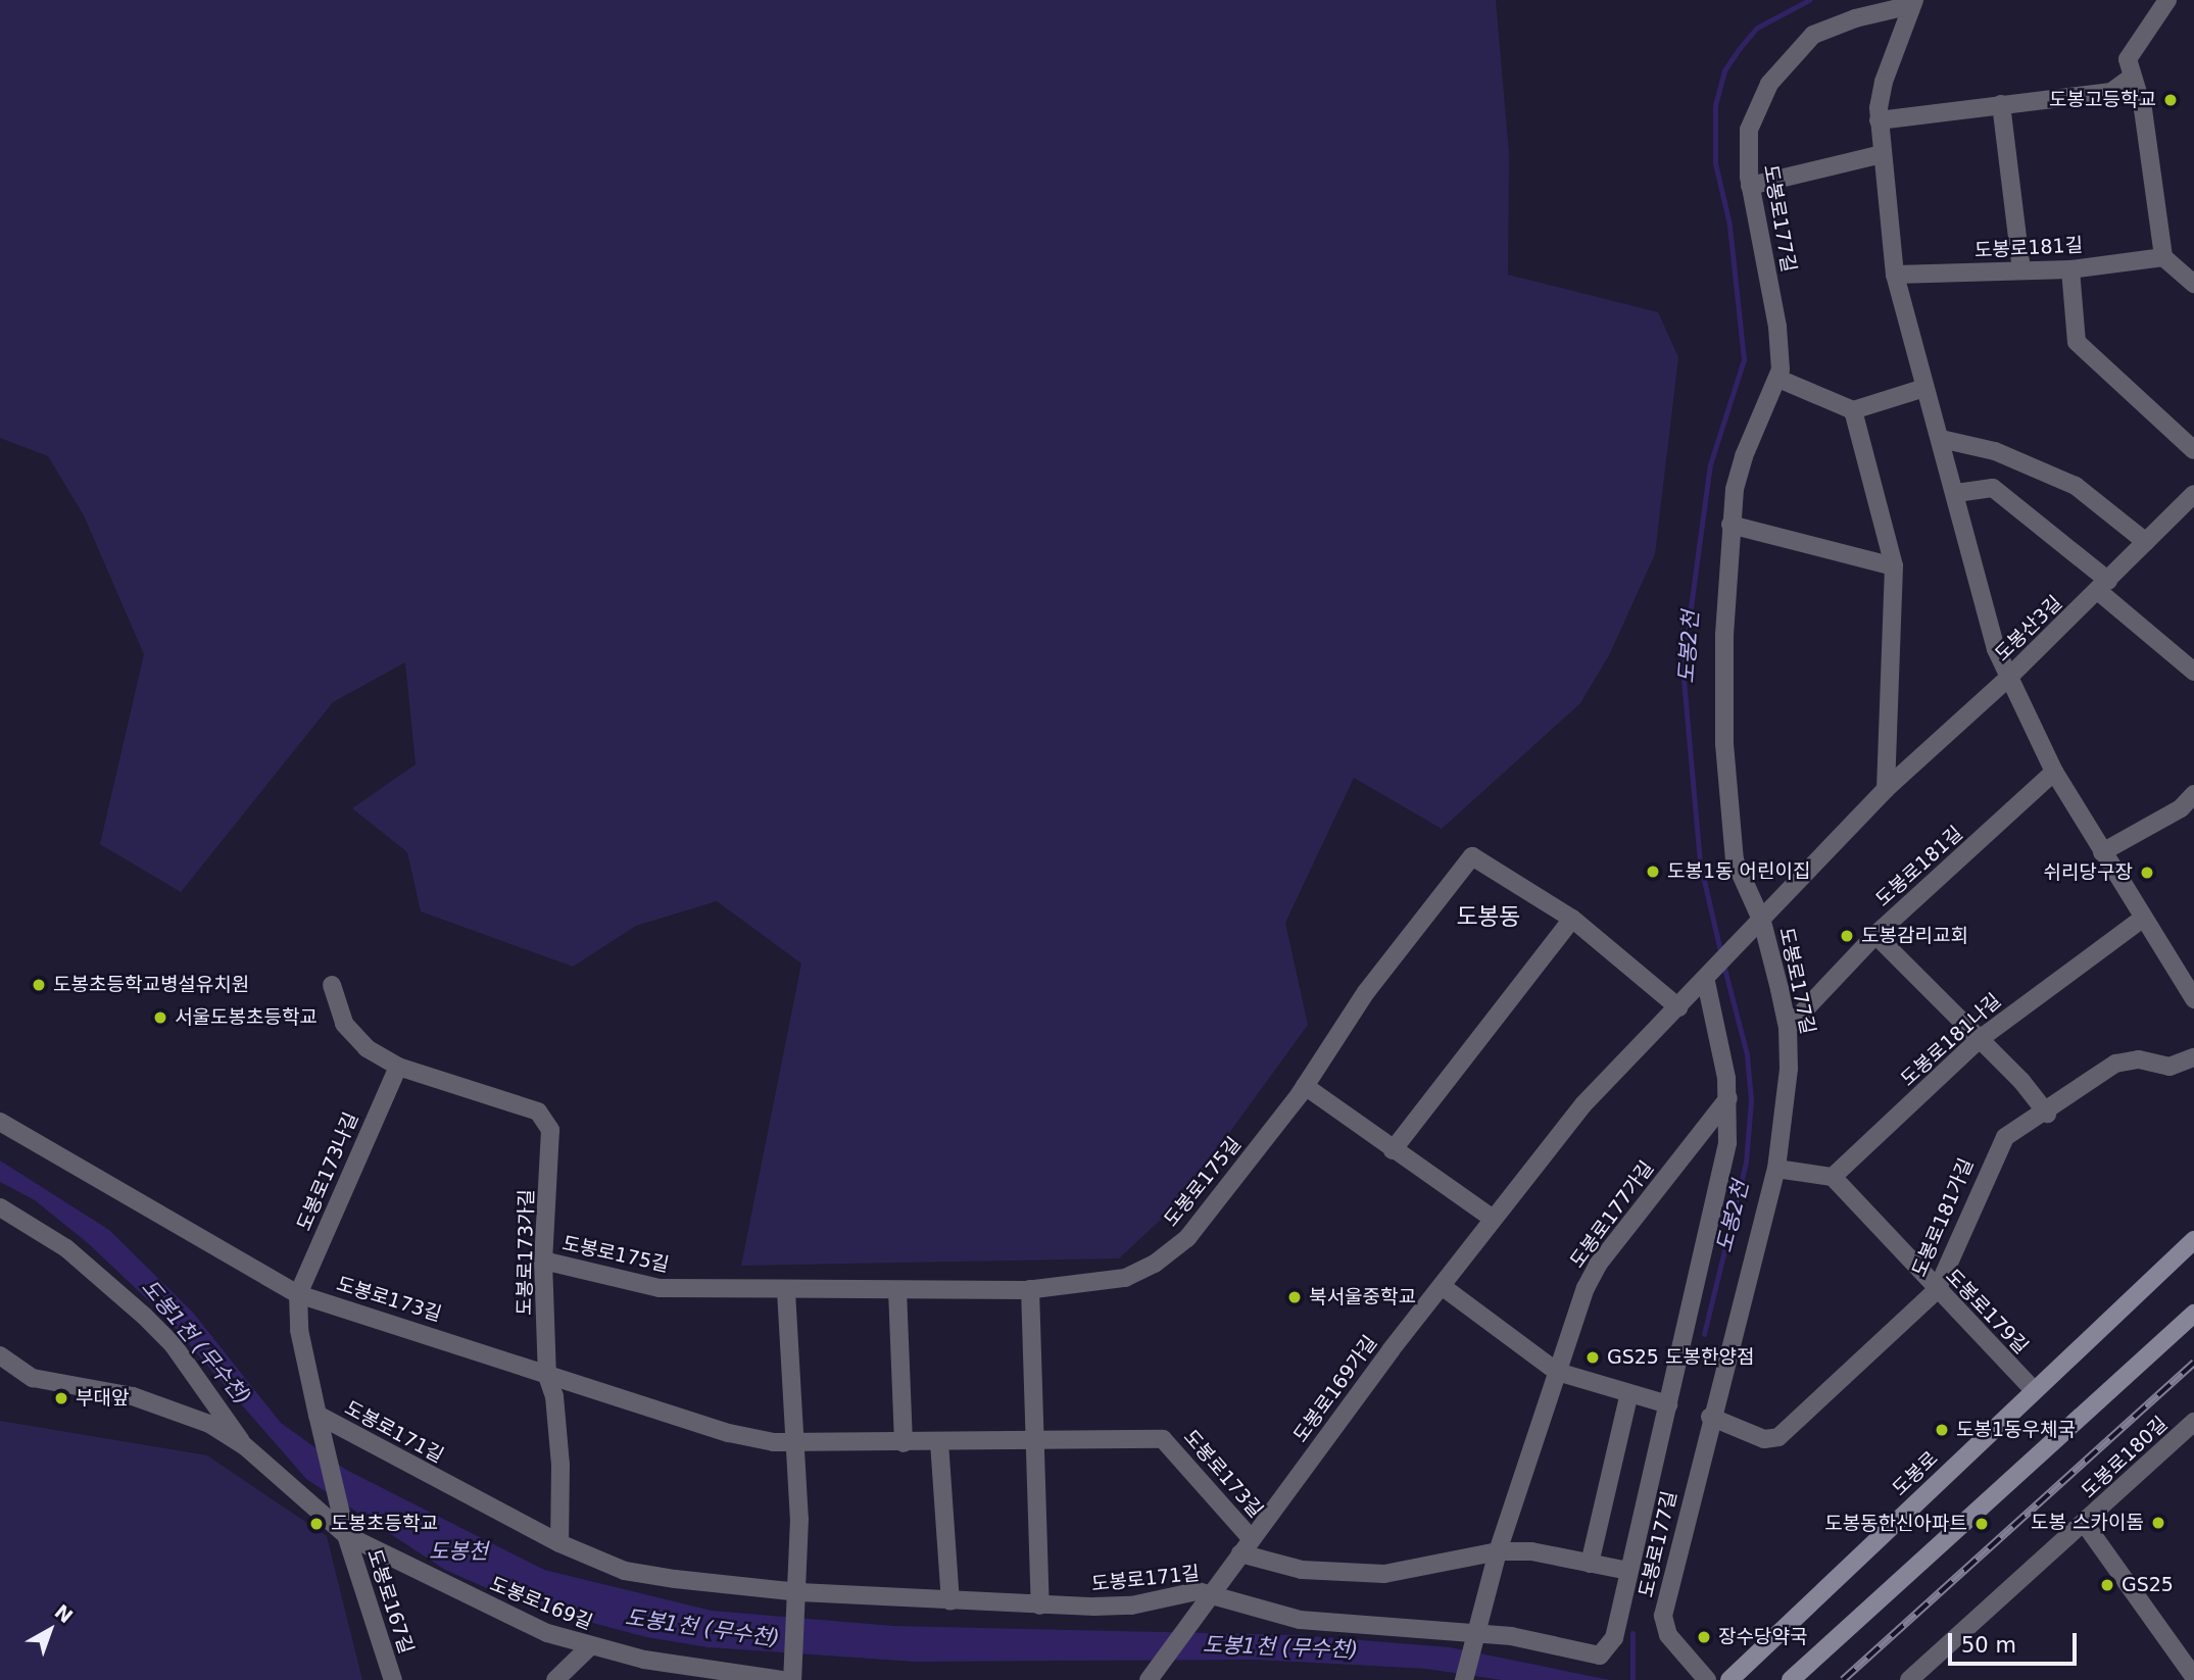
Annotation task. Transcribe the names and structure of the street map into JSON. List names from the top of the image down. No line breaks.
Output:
{"streets":{"main road":["도봉로"],"street":["도봉로177길","도봉로181길","도봉산3길","도봉로181나길","도봉로173나길","도봉로175길","도봉로177가길","도봉로181가길","도봉로173가길","도봉로173길","도봉로179길","도봉로169가길","도봉로171길","도봉로180길","도봉로167길","도봉로169길"]},"crossings":[["도봉로177길","도봉로181길"],["도봉로177길","도봉산3길"],["도봉로177길","도봉로177가길"],["도봉로177길","도봉로181가길"],["도봉로177길","도봉로169가길"],["도봉산3길","도봉로169가길"],["도봉로181나길","도봉로179길"],["도봉로173나길","도봉로173가길"],["도봉로173나길","도봉로173길"],["도봉로173나길","도봉로171길"],["도봉로175길","도봉로173가길"],["도봉로175길","도봉로169가길"],["도봉로181가길","도봉로179길"],["도봉로173가길","도봉로173길"],["도봉로173길","도봉로169가길"],["도봉로173길","도봉로171길"],["도봉로179길","도봉로"],["도봉로169가길","도봉로171길"],["도봉로171길","도봉로167길"],["도봉로167길","도봉로169길"]],"districts":["도봉동"],"water":["도봉2천","도봉1천 (무수천)","도봉천"],"places":["도봉고등학교","도봉1동 어린이집","쉬리당구장","도봉감리교회","도봉초등학교병설유치원","서울도봉초등학교","북서울중학교","GS25 도봉한양점","부대앞","도봉1동우체국","도봉 스카이돔","도봉초등학교","도봉동한신아파트","GS25","장수당약국"],"scale_bar":"50 m","north":"top right"}
